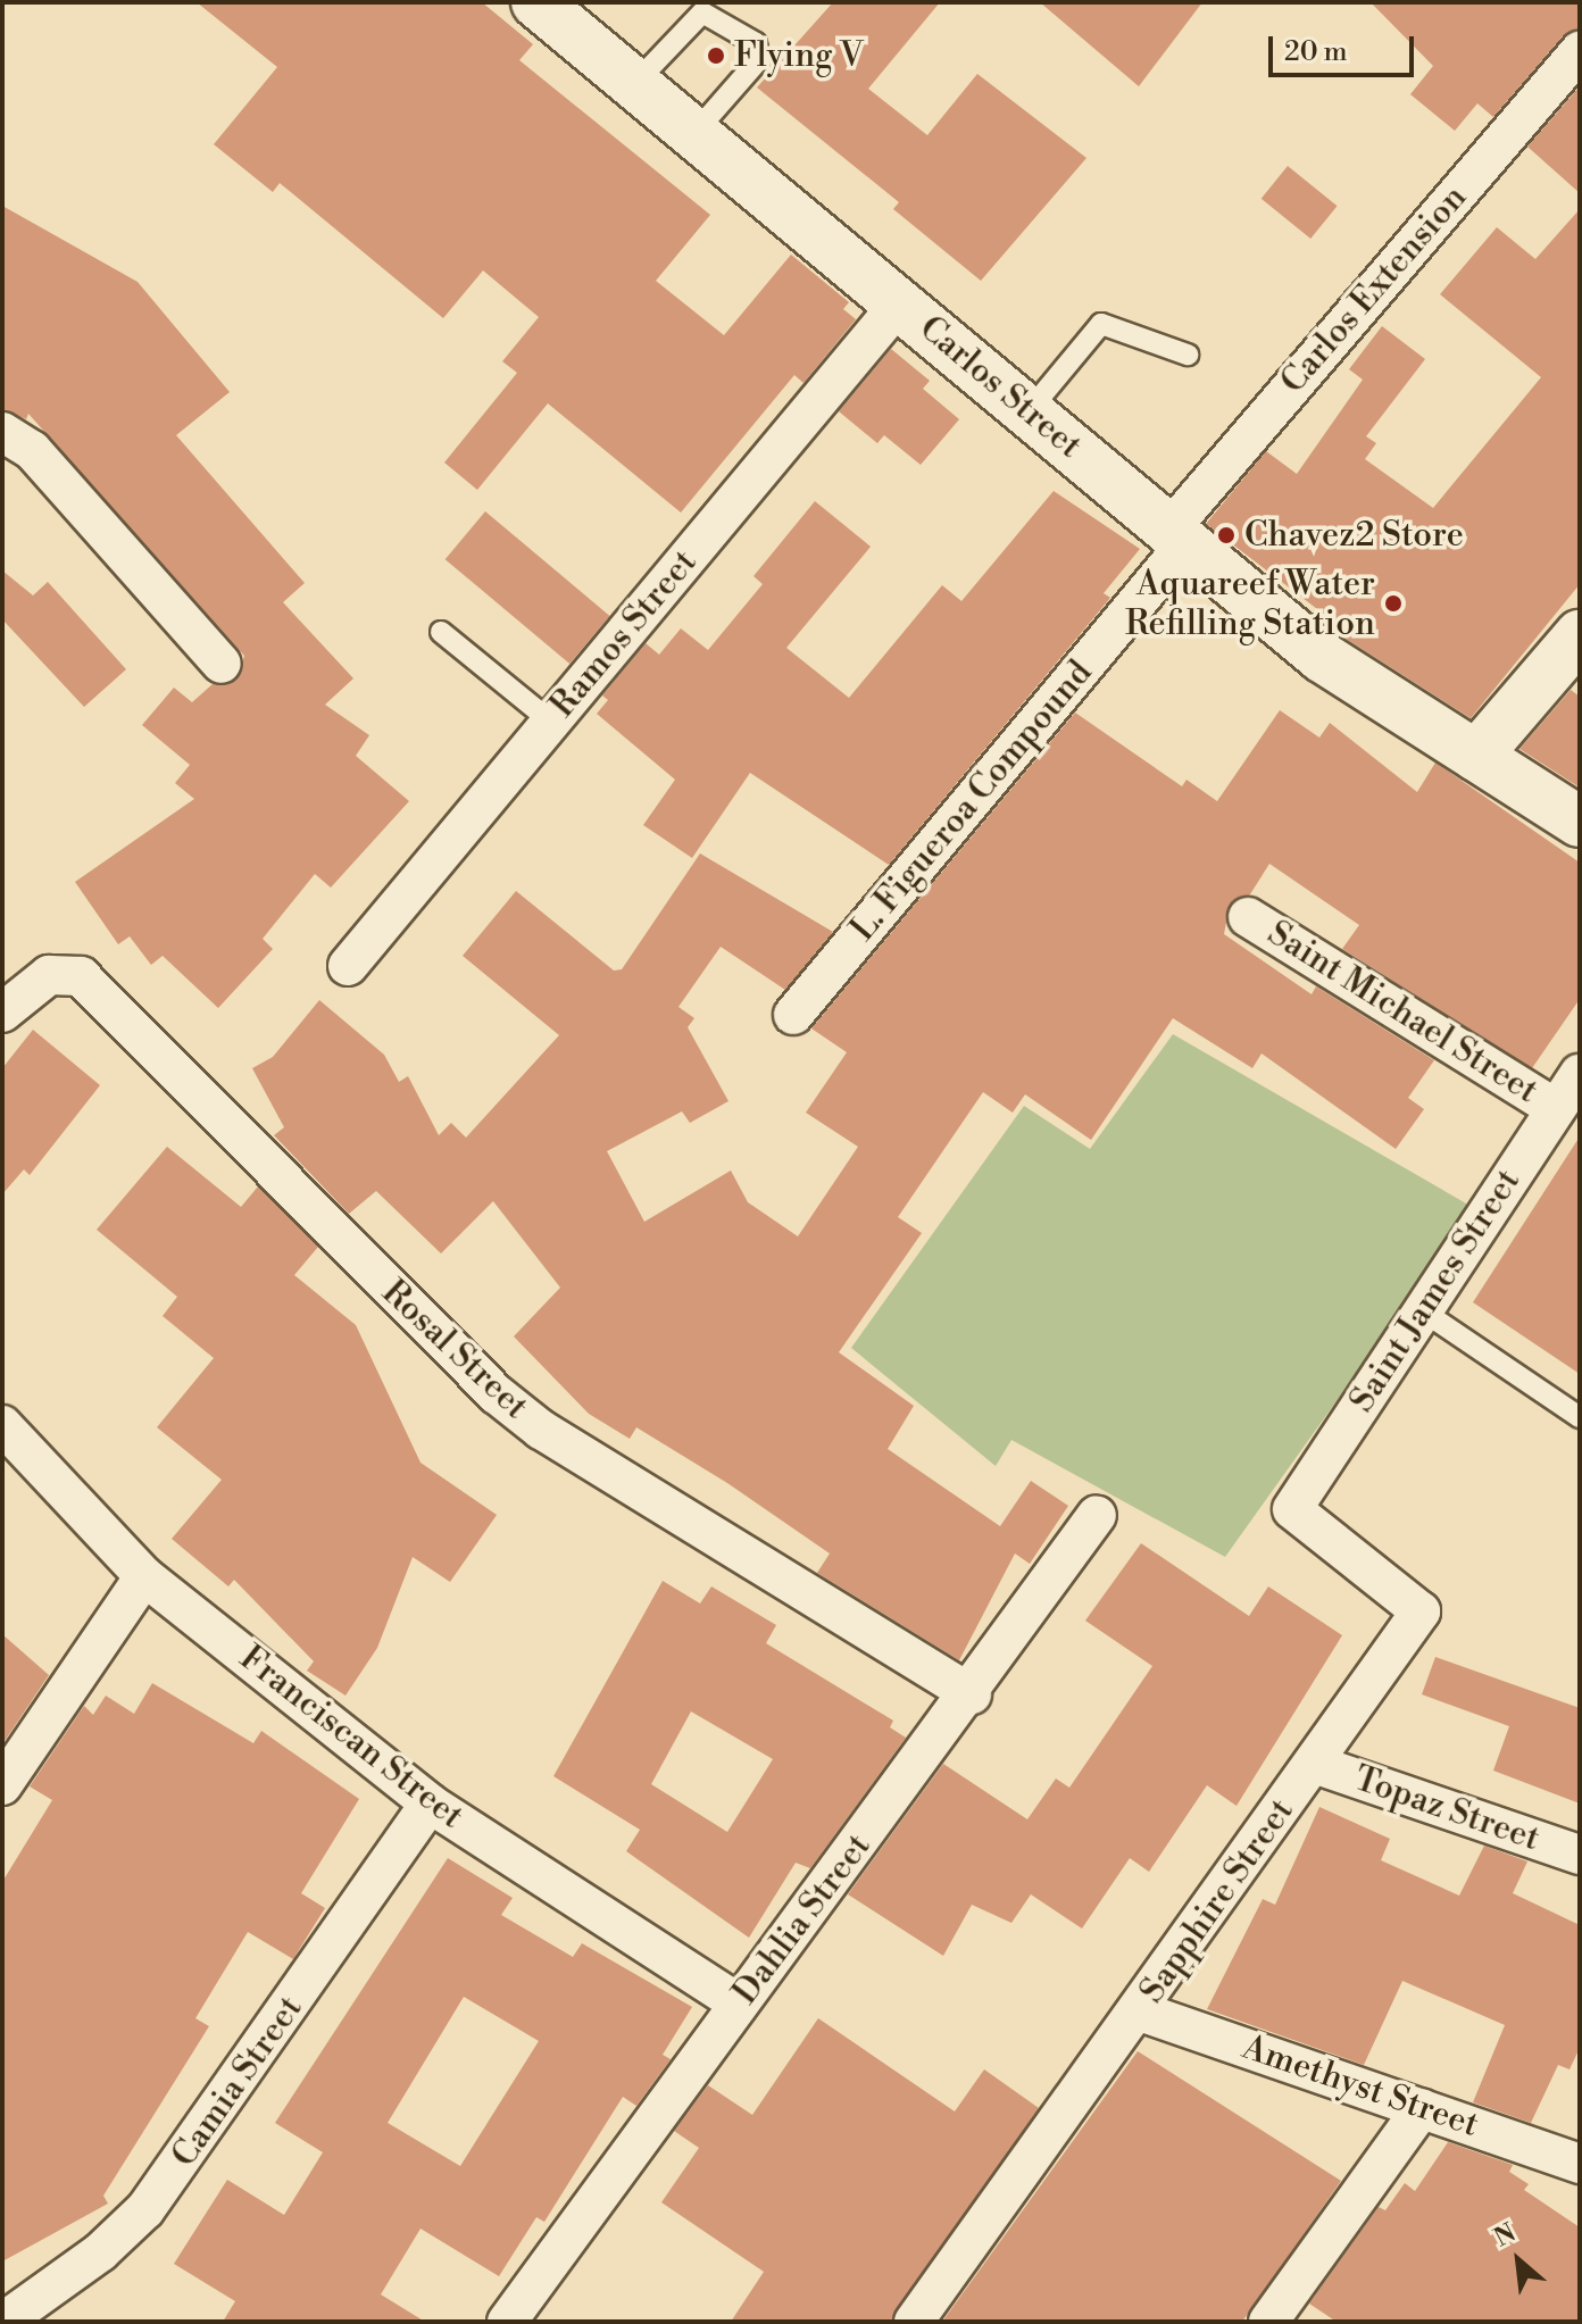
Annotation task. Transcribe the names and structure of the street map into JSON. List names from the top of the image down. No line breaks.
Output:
{"streets":{"street":["Carlos Extension","Carlos Street","Ramos Street","L. Figueroa Compound","Saint Michael Street","Saint James Street","Rosal Street","Franciscan Street","Topaz Street","Sapphire Street","Dahlia Street","Camia Street","Amethyst Street"]},"crossings":[["Carlos Extension","Carlos Street"],["Carlos Extension","L. Figueroa Compound"],["Carlos Street","Ramos Street"],["Carlos Street","L. Figueroa Compound"],["Saint Michael Street","Saint James Street"],["Saint James Street","Sapphire Street"],["Rosal Street","Dahlia Street"],["Franciscan Street","Dahlia Street"],["Franciscan Street","Camia Street"],["Topaz Street","Sapphire Street"],["Sapphire Street","Amethyst Street"]],"places":["Flying V","Chavez2 Store","Aquareef Water Refilling Station"],"scale_bar":"20 m","north":"top left"}
